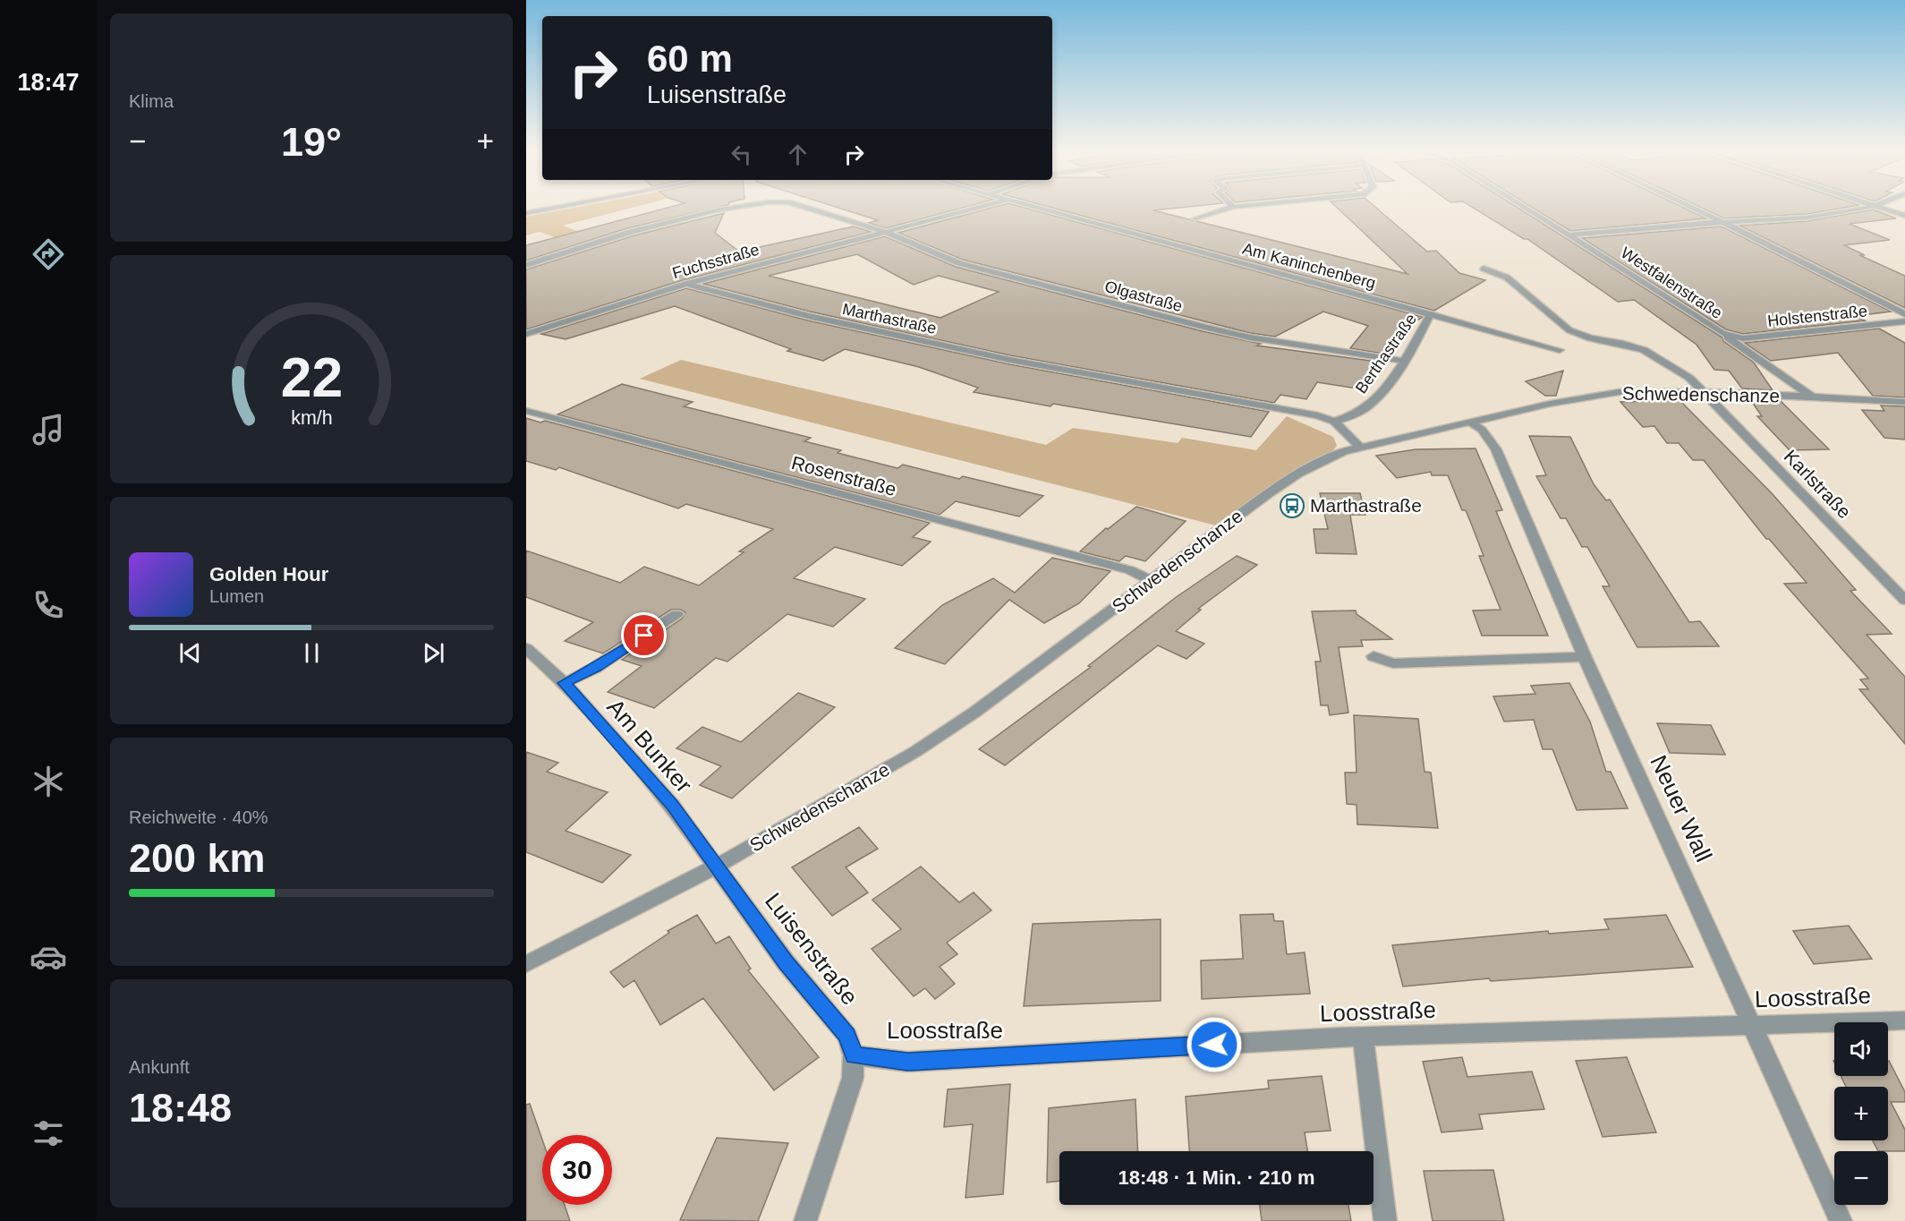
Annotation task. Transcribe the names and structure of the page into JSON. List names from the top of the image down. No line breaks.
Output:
{"streets":{"street":["Fuchsstraße","Am Kaninchenberg","Westfalenstraße","Olgastraße","Holstenstraße","Marthastraße","Berthastraße","Schwedenschanze","Rosenstraße","Karlstraße","Am Bunker","Neuer Wall","Luisenstraße","Loosstraße"]},"crossings":[["Fuchsstraße","Olgastraße"],["Fuchsstraße","Marthastraße"],["Am Kaninchenberg","Berthastraße"],["Westfalenstraße","Holstenstraße"],["Olgastraße","Berthastraße"],["Marthastraße","Berthastraße"],["Marthastraße","Schwedenschanze"],["Schwedenschanze","Rosenstraße"],["Schwedenschanze","Karlstraße"],["Schwedenschanze","Am Bunker"],["Schwedenschanze","Neuer Wall"],["Schwedenschanze","Luisenstraße"],["Am Bunker","Luisenstraße"],["Neuer Wall","Loosstraße"],["Luisenstraße","Loosstraße"]],"places":{"bus stop":["Marthastraße"]},"page":{"tabs":"18:47","tile":["Klima",["Reichweite · 40%","200 km"],["Ankunft","18:48"]],"turn":["60 m","Luisenstraße"],"heat":["−","19°","+"],"song":["Golden Hour","Lumen"],"map_buttons":["+","−"],"limit":"30","trip":"18:48 · 1 Min. · 210 m","gauge":["22","km/h"]}}
